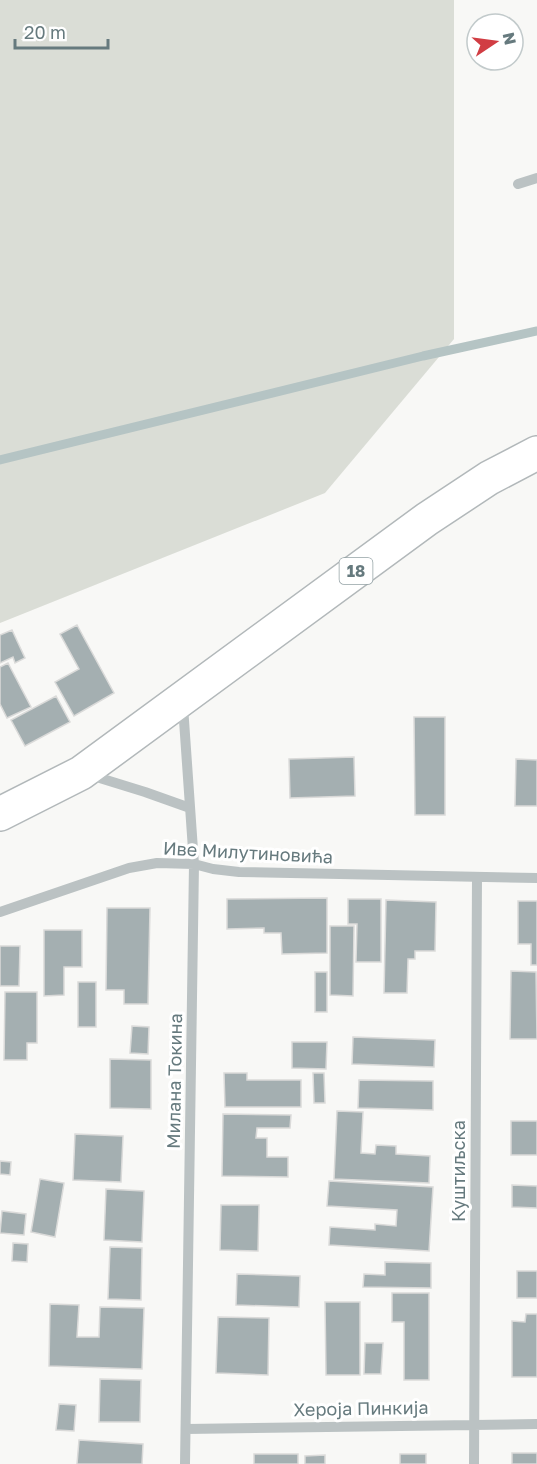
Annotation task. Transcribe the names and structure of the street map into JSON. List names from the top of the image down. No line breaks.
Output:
{"streets":{"main road":["18"],"street":["Иве Милутиновића","Милана Токина","Куштиљска","Хероја Пинкија"]},"crossings":[["18","Милана Токина"],["Иве Милутиновића","Милана Токина"],["Иве Милутиновића","Куштиљска"],["Милана Токина","Хероја Пинкија"],["Куштиљска","Хероја Пинкија"]],"scale_bar":"20 m","north":"right"}
